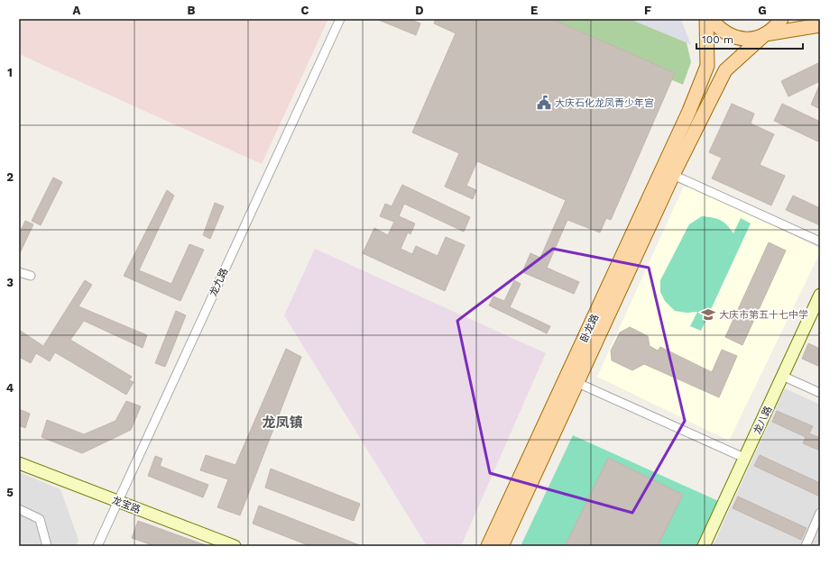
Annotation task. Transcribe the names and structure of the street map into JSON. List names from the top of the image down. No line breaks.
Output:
{"streets":{"main road":["卧龙路"],"street":["龙九路","龙八路","龙宝路"]},"crossings":[["龙九路","龙宝路"]],"districts":["龙凤镇"],"places":{"public building":["大庆石化龙凤青少年宫"],"school or university":["大庆市第五十七中学"]},"scale_bar":"100 m","grid":{"columns":["A","B","C","D","E","F","G"],"rows":["1","2","3","4","5"]}}
